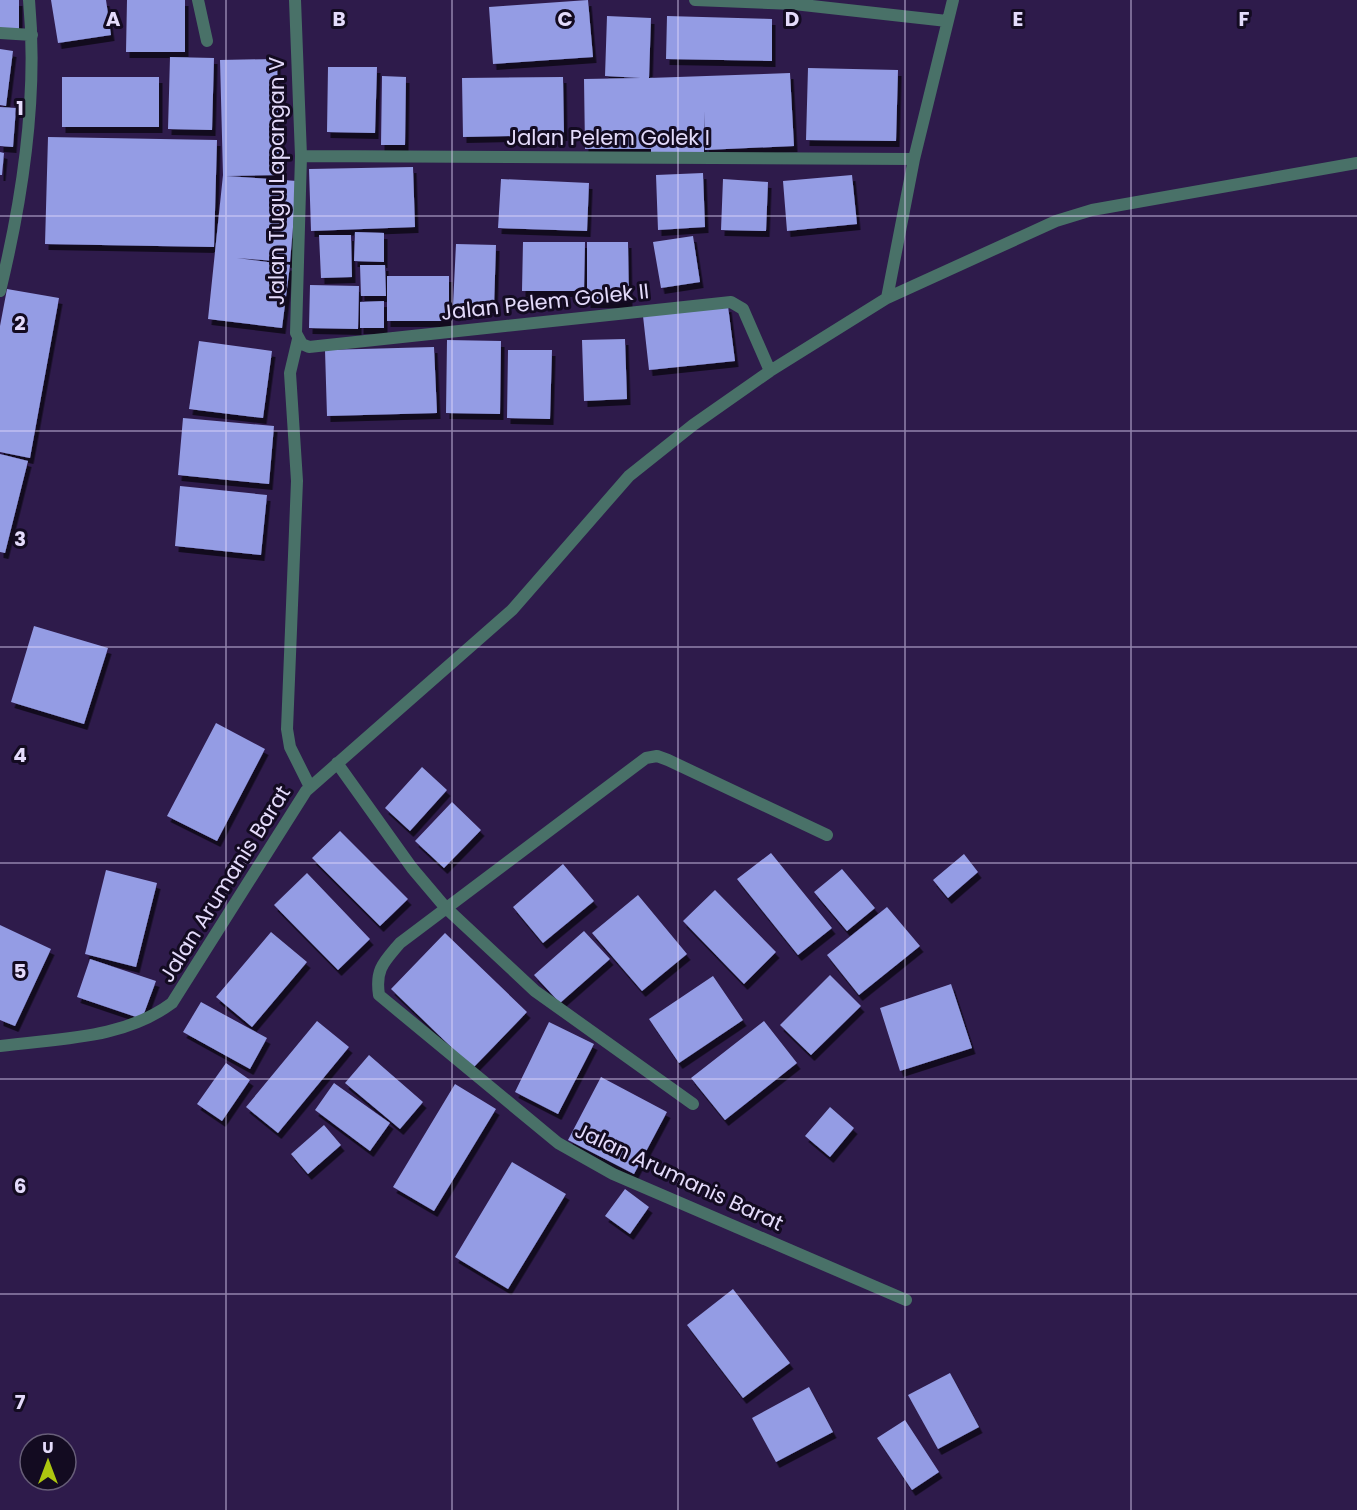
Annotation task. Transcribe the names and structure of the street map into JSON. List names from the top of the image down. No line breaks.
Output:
{"streets":{"street":["Jalan Pelem Golek I","Jalan Tugu Lapangan V","Jalan Pelem Golek II","Jalan Arumanis Barat"]},"crossings":[["Jalan Pelem Golek I","Jalan Tugu Lapangan V"],["Jalan Tugu Lapangan V","Jalan Pelem Golek II"],["Jalan Pelem Golek II","Jalan Arumanis Barat"]],"north":"top","grid":{"columns":["A","B","C","D","E","F"],"rows":["1","2","3","4","5","6","7"]}}
